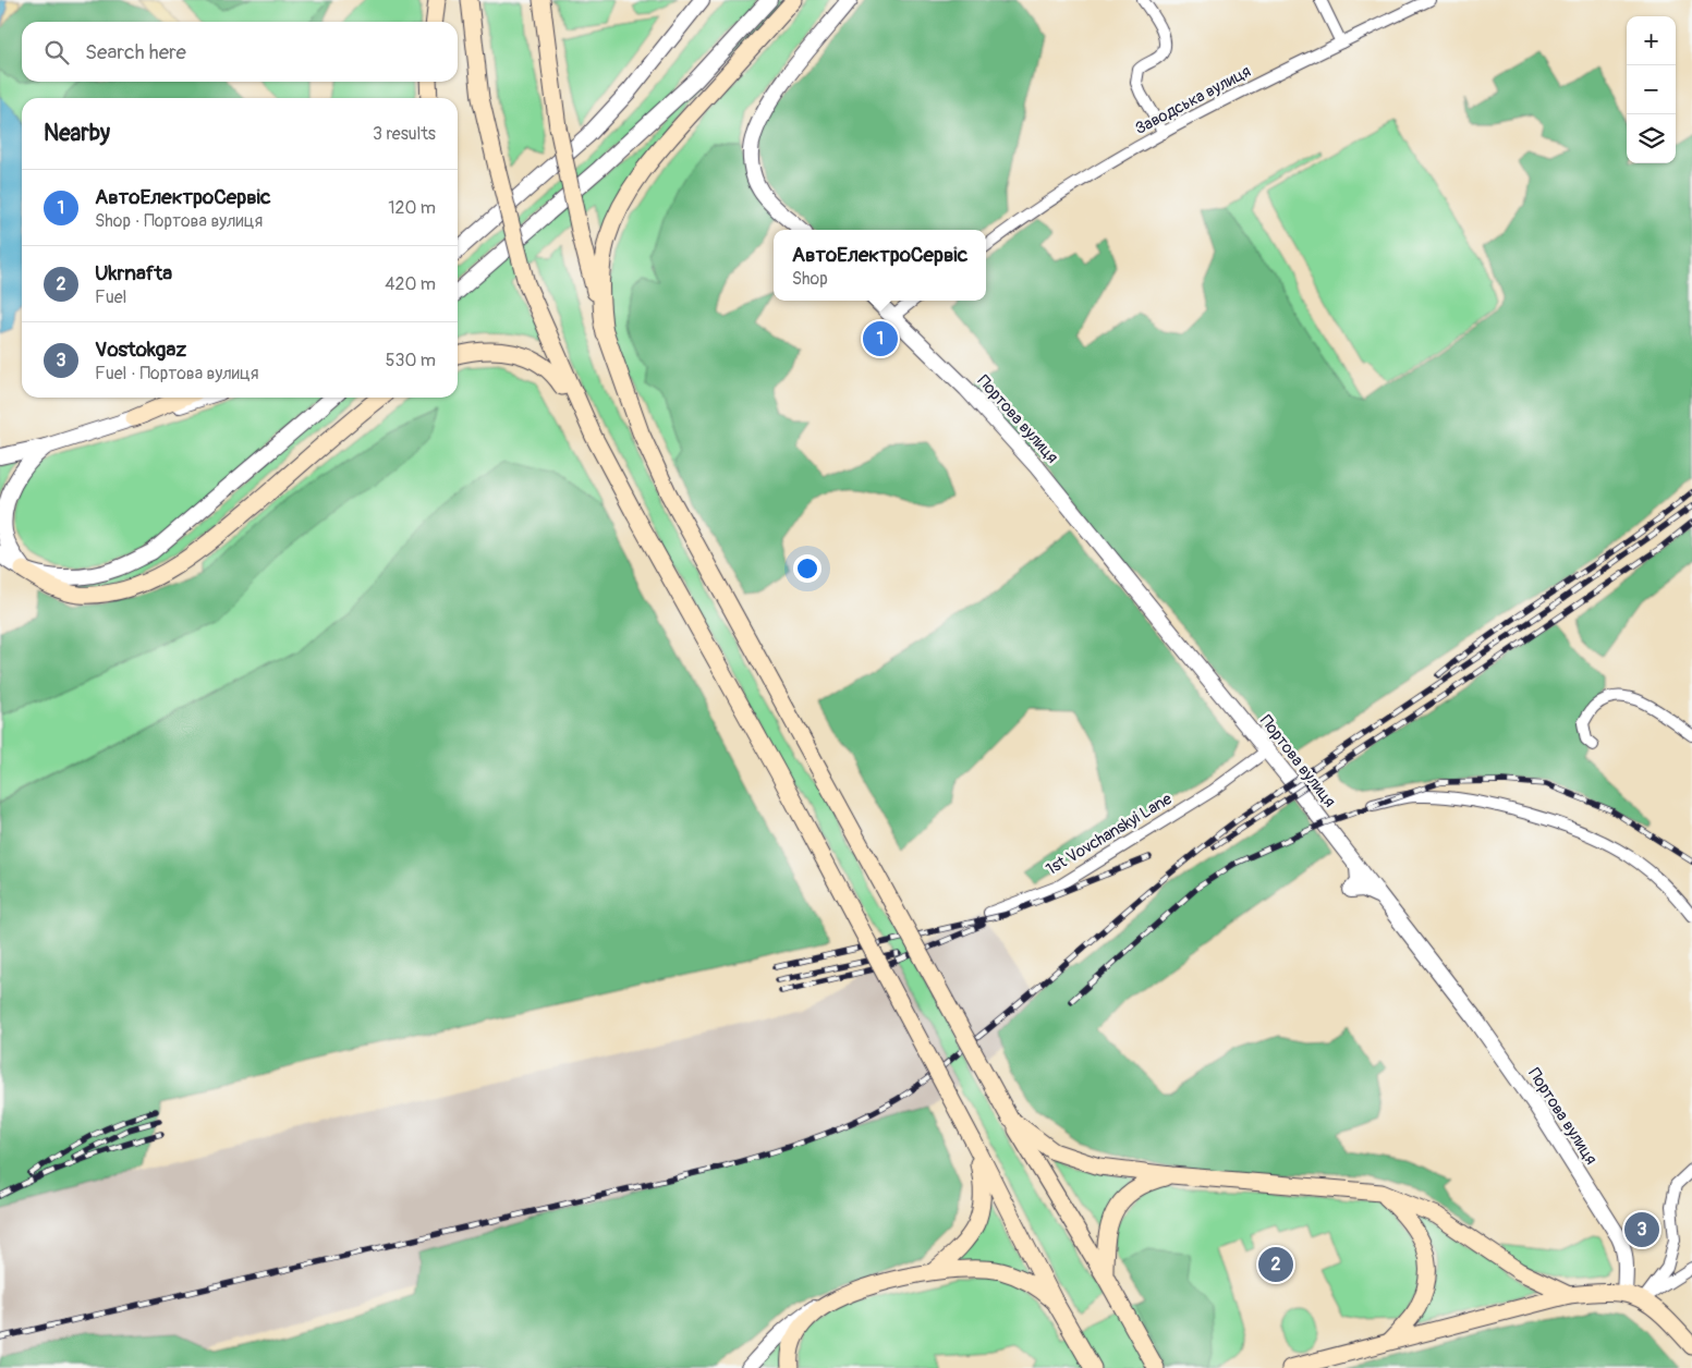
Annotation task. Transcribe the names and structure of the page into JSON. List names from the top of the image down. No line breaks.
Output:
{"streets":{"street":["Заводська вулиця","Портова вулиця","1st Vovchanskyi Lane"]},"crossings":[["Портова вулиця","1st Vovchanskyi Lane"]],"page":{"map_buttons":["+","−"],"search":"Search here","heading":["Nearby","3 results"],"list":[{"mark":"1","name":"АвтоЕлектроСервіс","note":"Shop · Портова вулиця","value":"120 m"},{"mark":"2","name":"Ukrnafta","note":"Fuel","value":"420 m"},{"mark":"3","name":"Vostokgaz","note":"Fuel · Портова вулиця","value":"530 m"}],"popup":["АвтоЕлектроСервіс","Shop"],"pins":["1","3","2"]}}
